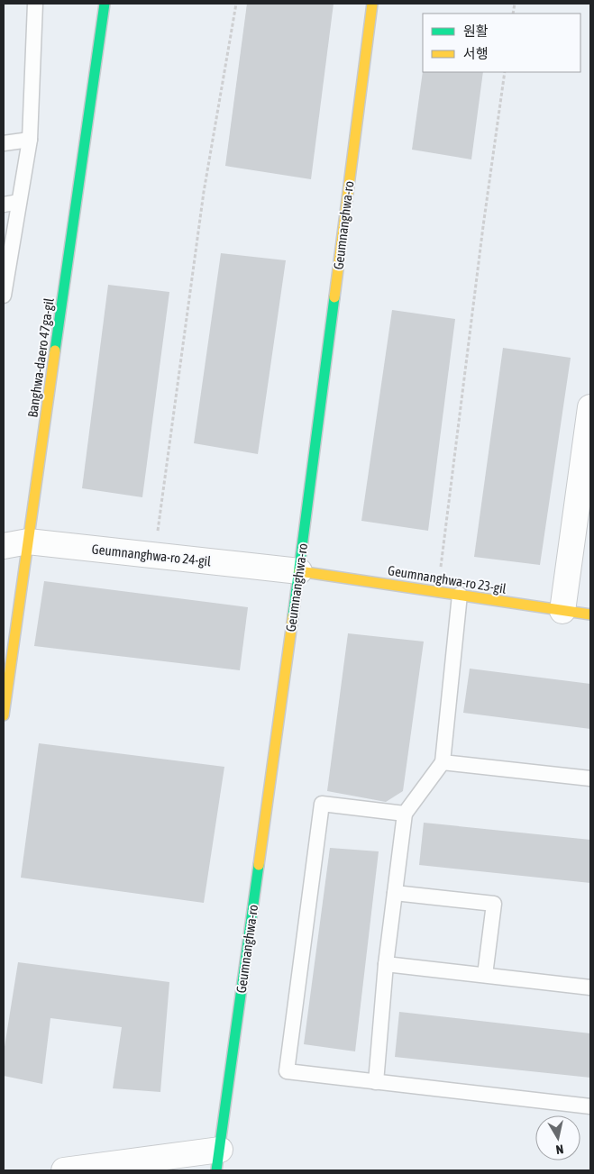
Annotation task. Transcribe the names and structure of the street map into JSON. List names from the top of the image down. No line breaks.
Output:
{"streets":{"street":["Geumnanghwa-ro","Banghwa-daero 47ga-gil","Geumnanghwa-ro 24-gil","Geumnanghwa-ro 23-gil"]},"crossings":[["Geumnanghwa-ro","Geumnanghwa-ro 24-gil"],["Geumnanghwa-ro","Geumnanghwa-ro 23-gil"],["Banghwa-daero 47ga-gil","Geumnanghwa-ro 24-gil"],["Geumnanghwa-ro 24-gil","Geumnanghwa-ro 23-gil"]],"legend":["원활","서행"],"north":"bottom"}
